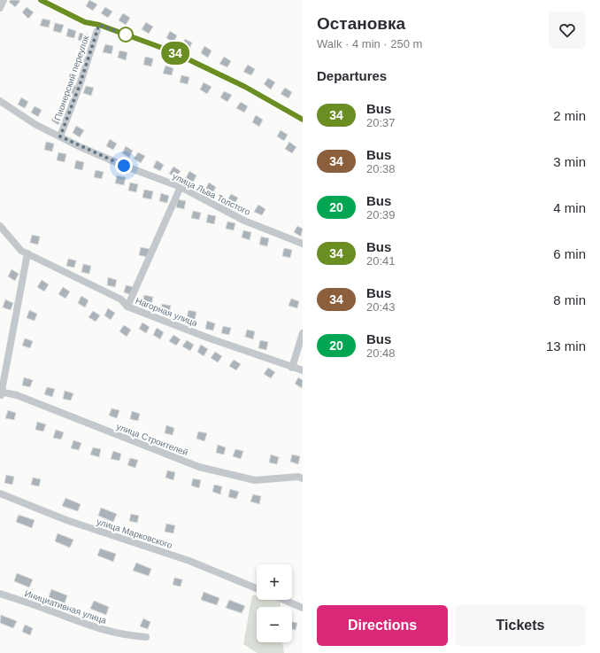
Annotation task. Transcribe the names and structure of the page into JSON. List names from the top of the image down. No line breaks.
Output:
{"streets":{"street":["Пионерский переулок","улица Льва Толстого","Нагорная улица","улица Строителей","улица Марковского","Инициативная улица"]},"crossings":[["Пионерский переулок","улица Льва Толстого"]],"lines":["bus line 34"],"page":{"on_map":"34","heading":[["Остановка","Walk · 4 min · 250 m"],"Departures"],"list":[{"mark":"34","name":"Bus","note":"20:37","value":"2 min"},{"mark":"34","name":"Bus","note":"20:38","value":"3 min"},{"mark":"20","name":"Bus","note":"20:39","value":"4 min"},{"mark":"34","name":"Bus","note":"20:41","value":"6 min"},{"mark":"34","name":"Bus","note":"20:43","value":"8 min"},{"mark":"20","name":"Bus","note":"20:48","value":"13 min"}],"map_buttons":["+","−"],"buttons":["Directions","Tickets"]}}
